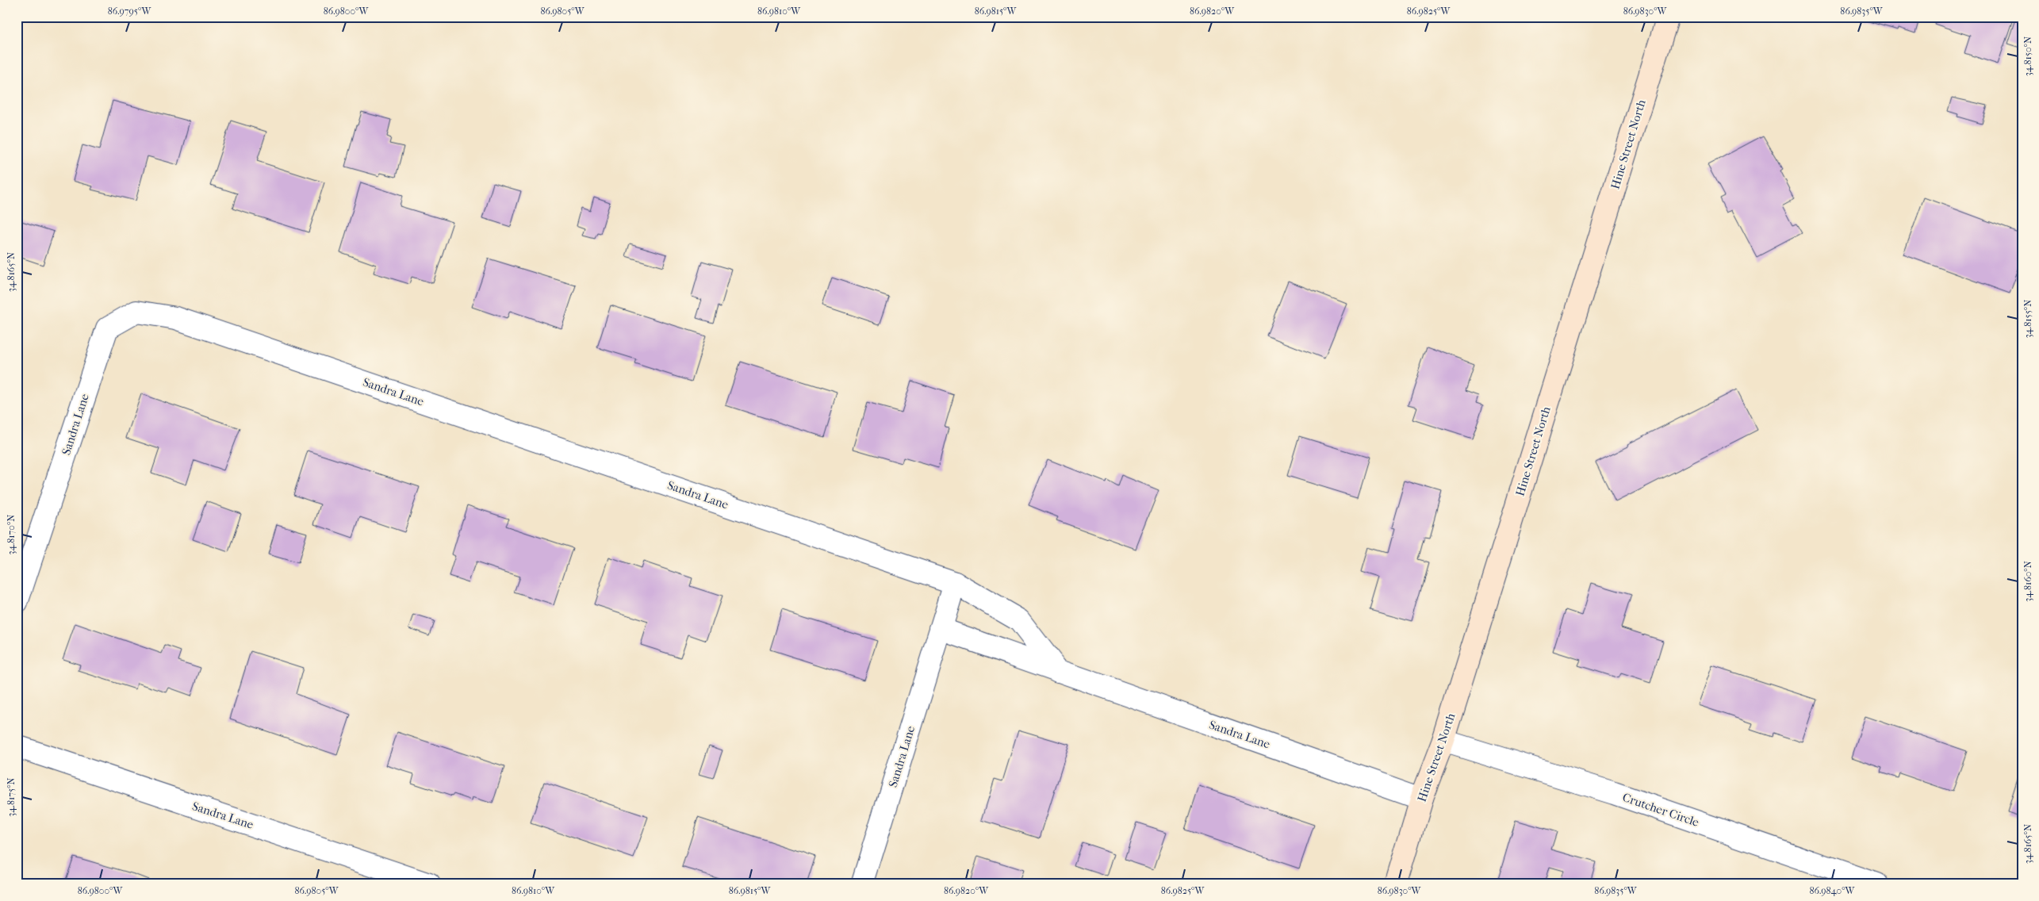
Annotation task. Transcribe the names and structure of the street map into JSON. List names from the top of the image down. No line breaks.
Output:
{"streets":{"street":["Hine Street North","Sandra Lane","Crutcher Circle"]},"crossings":[["Hine Street North","Sandra Lane"],["Hine Street North","Crutcher Circle"]],"coordinates":["86.9795°W","86.9800°W","86.9805°W","86.9810°W","86.9815°W","86.9820°W","86.9825°W","86.9830°W","86.9835°W","34.8150°N","34.8165°N","34.8155°N","34.8170°N","34.8160°N","34.8175°N","86.9840°W"]}
